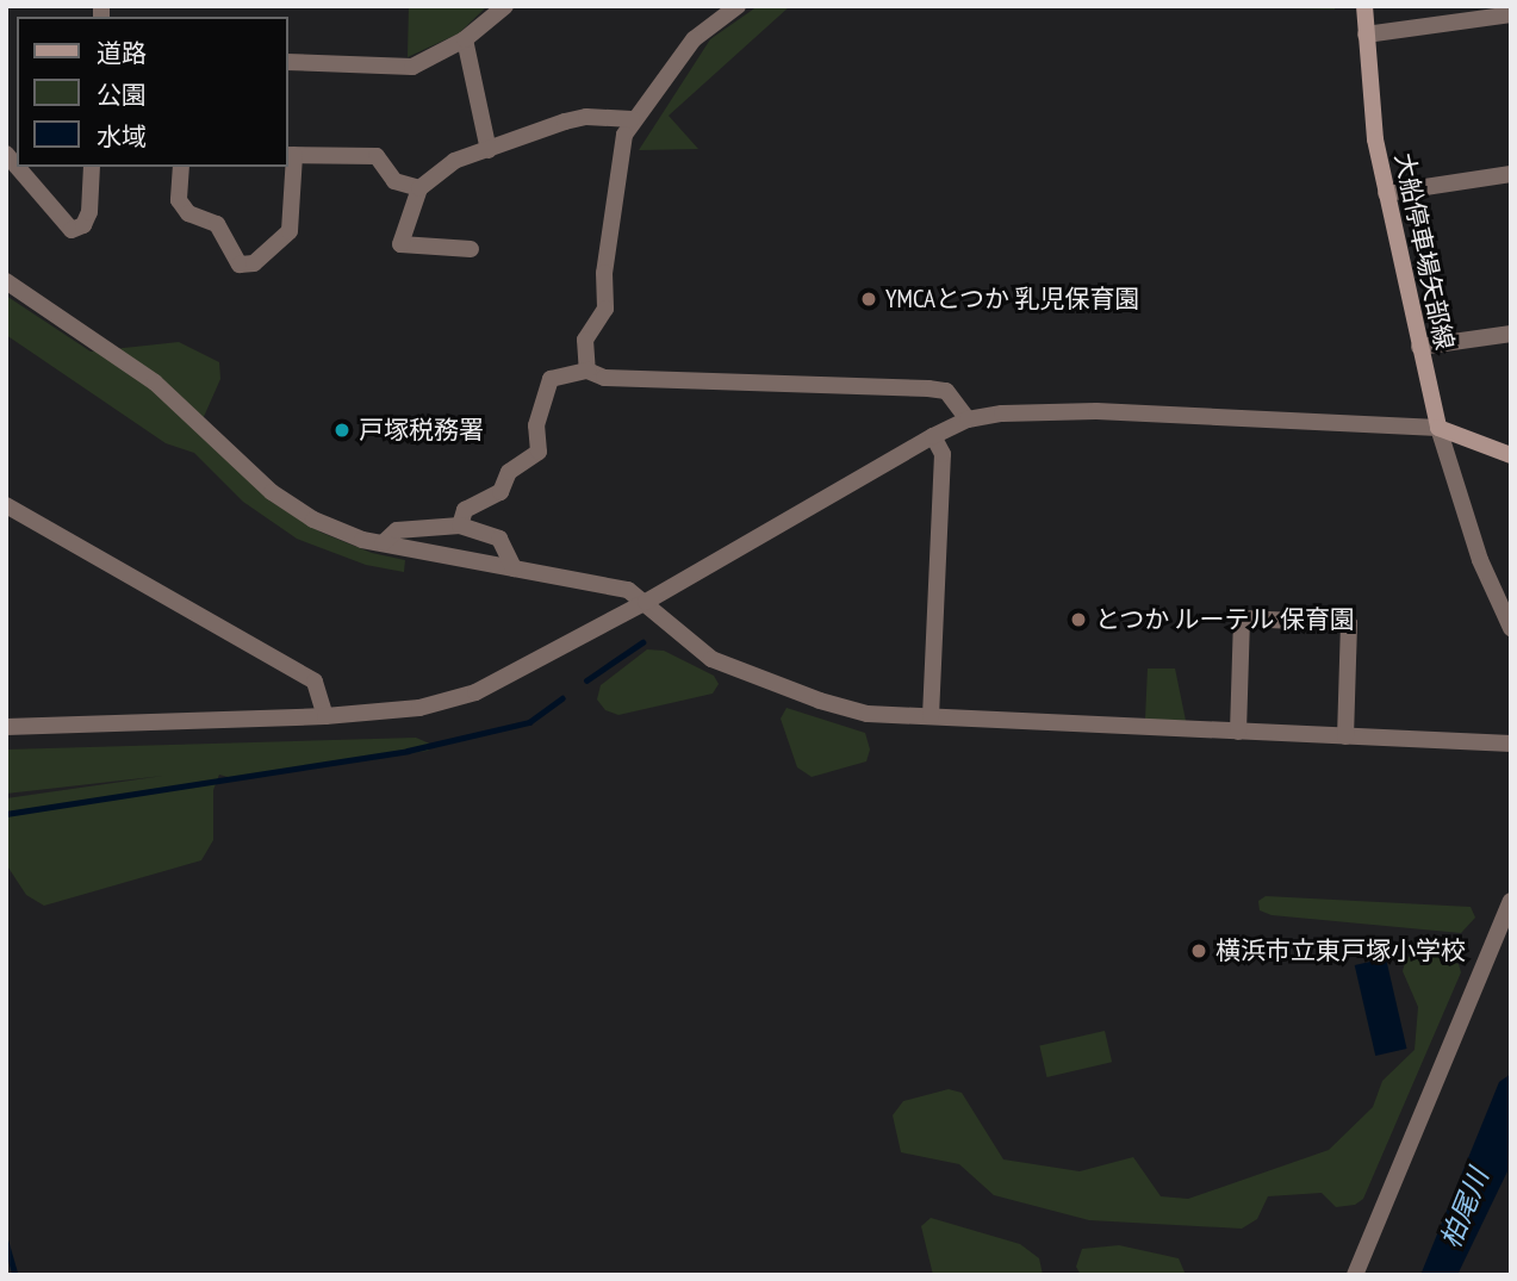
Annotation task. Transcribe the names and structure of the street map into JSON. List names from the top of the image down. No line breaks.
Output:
{"streets":{"main road":["大船停車場矢部線"]},"water":["柏尾川"],"places":["YMCAとつか 乳児保育園","戸塚税務署","とつか ルーテル 保育園","横浜市立東戸塚小学校"],"legend":["道路","公園","水域"]}
